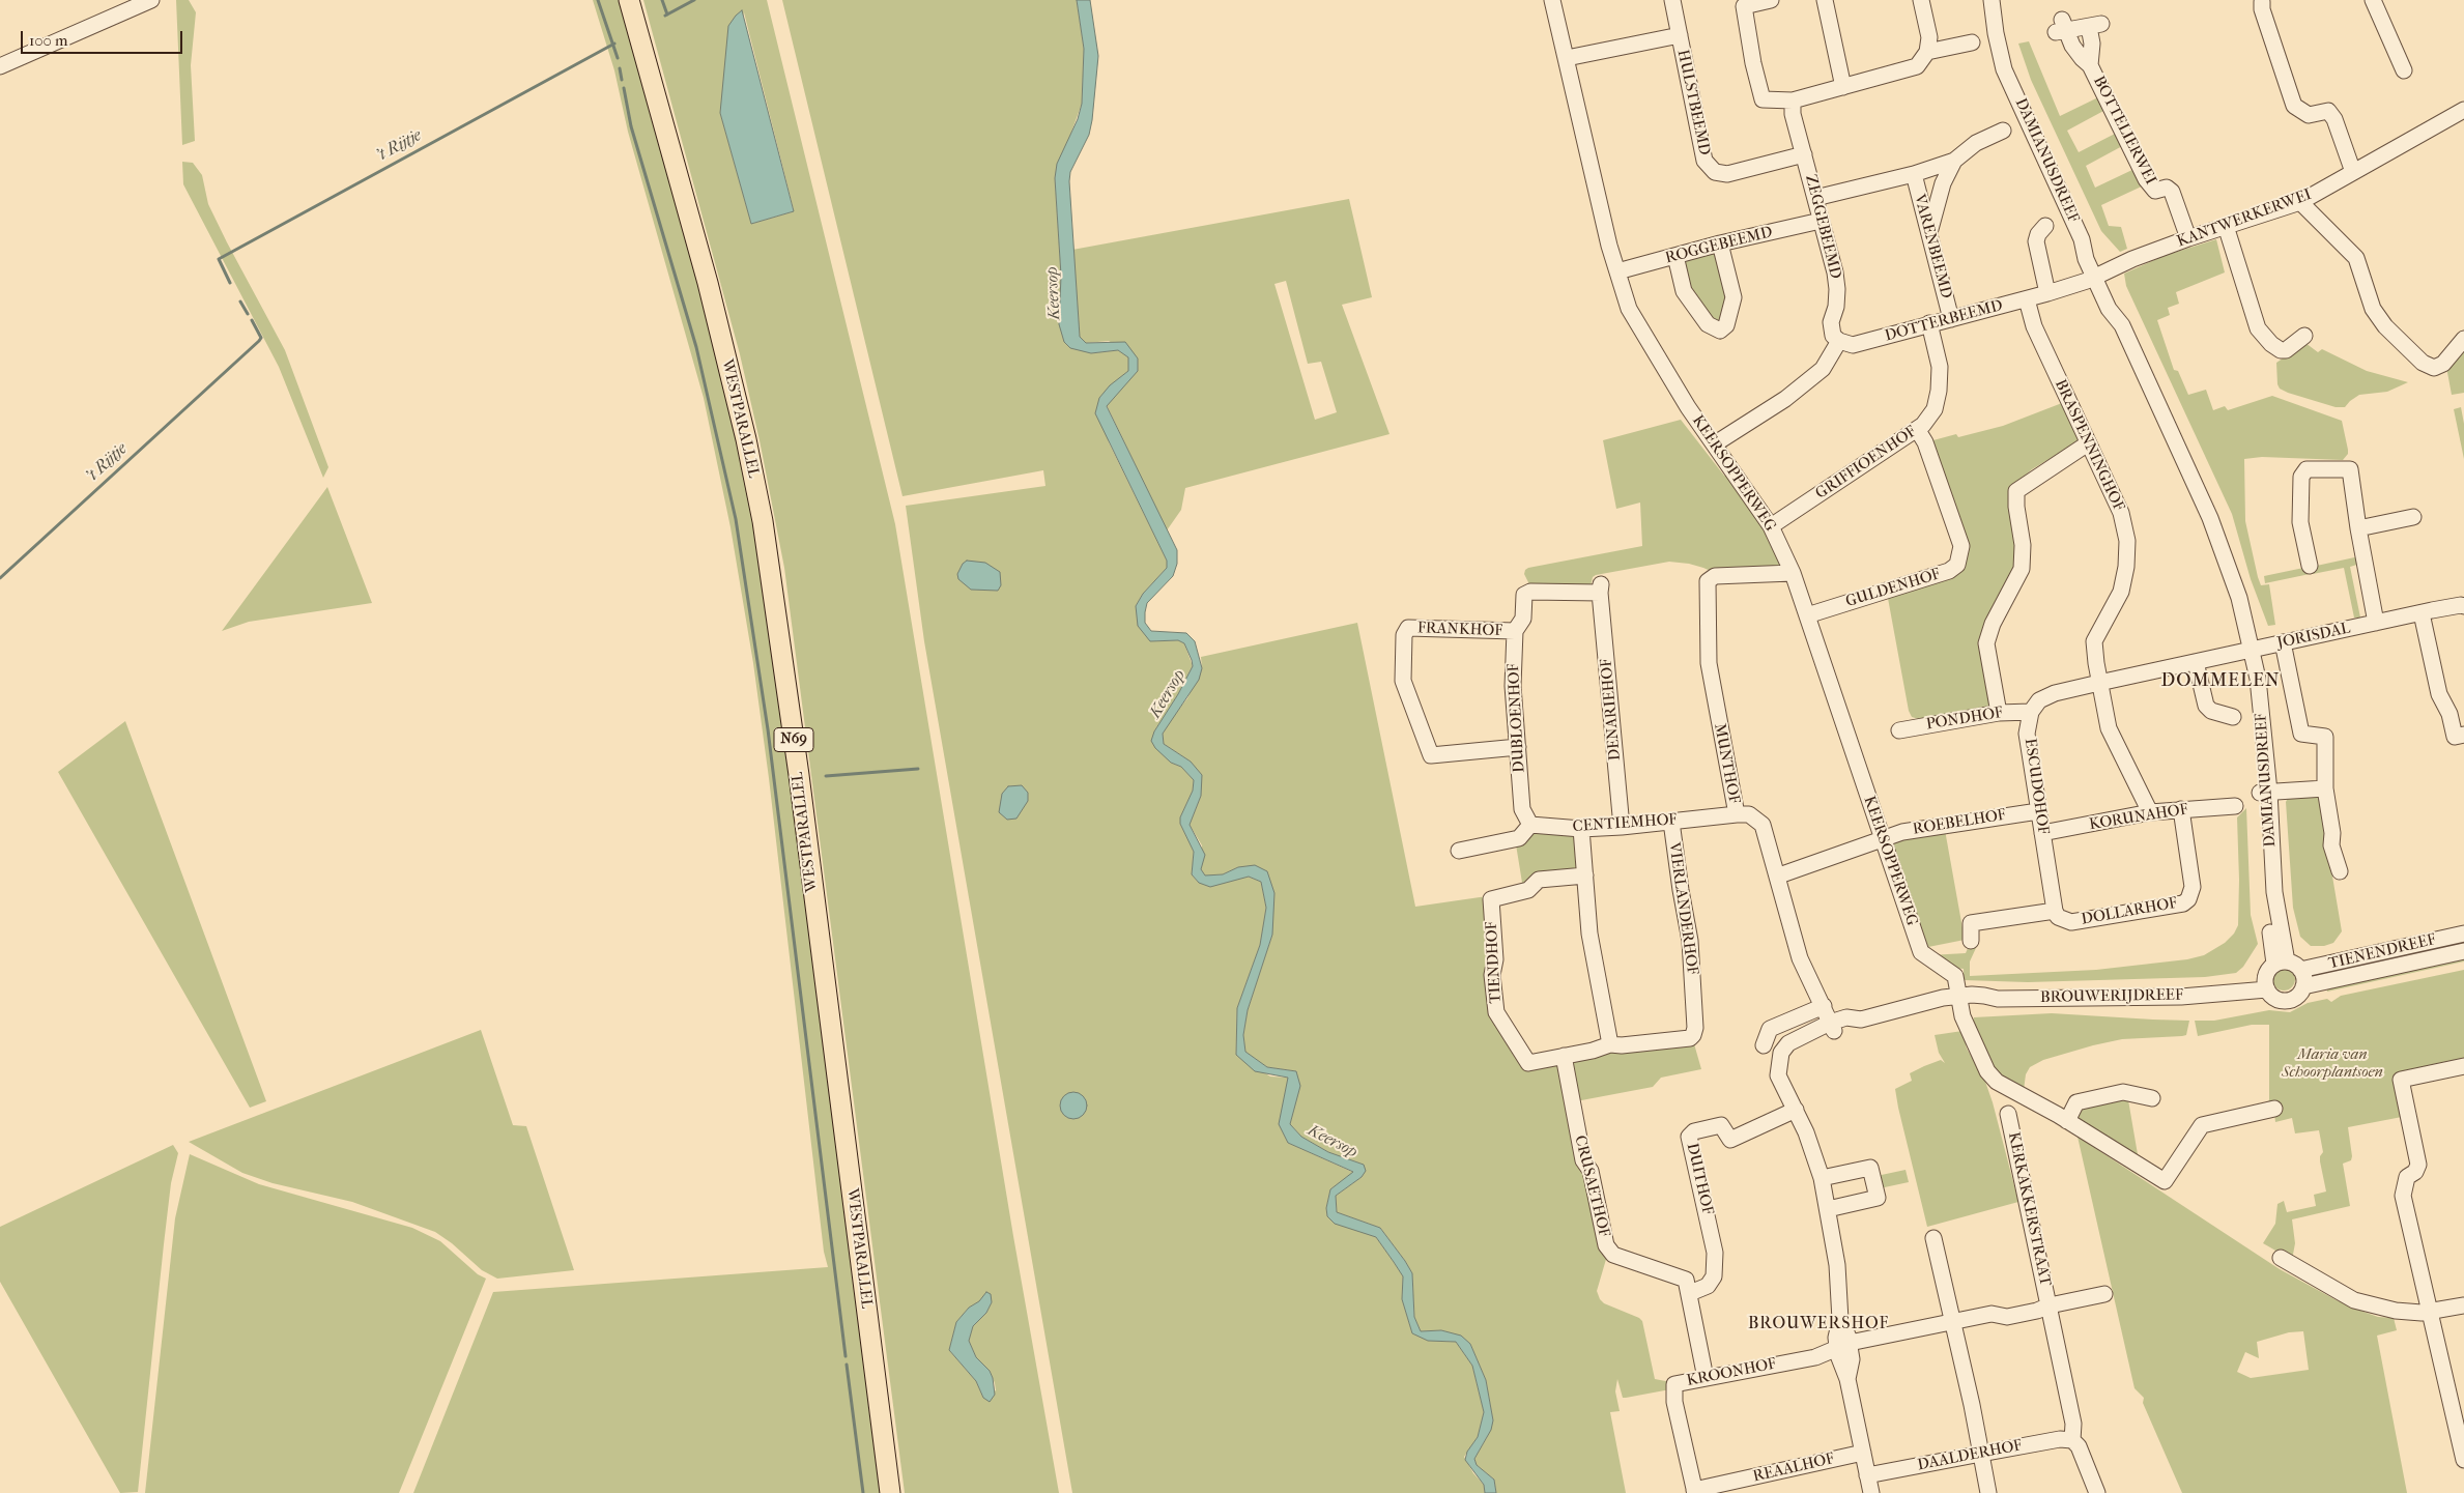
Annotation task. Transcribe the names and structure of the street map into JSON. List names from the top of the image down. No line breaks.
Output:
{"streets":{"main road":["WESTPARALLEL","N69"],"street":["HULSTBEEMD","BOTTELIERWEI","DAMIANUSDREEF","KANTWERKERWEI","ZEGGEBEEMD","ROGGEBEEMD","VARENBEEMD","DOTTERBEEMD","BRASPENNINGHOF","GRIFFIOENHOF","KEERSOPPERWEG","GULDENHOF","FRANKHOF","JORISDAL","DENARIEHOF","DUBLOENHOF","PONDHOF","MUNTHOF","ESCUDOHOF","KORUNAHOF","ROEBELHOF","CENTIEMHOF","VIERLANDERHOF","DOLLARHOF","TIENENDREEF","TIENDHOF","BROUWERIJDREEF","DUITHOF","CRUSAETHOF","KERKAKKERSTRAAT","KROONHOF","DAALDERHOF","REAALHOF"]},"crossings":[["HULSTBEEMD","ZEGGEBEEMD"],["BOTTELIERWEI","KANTWERKERWEI"],["DAMIANUSDREEF","KANTWERKERWEI"],["DAMIANUSDREEF","DOTTERBEEMD"],["DAMIANUSDREEF","JORISDAL"],["DAMIANUSDREEF","TIENENDREEF"],["DAMIANUSDREEF","BROUWERIJDREEF"],["KANTWERKERWEI","DOTTERBEEMD"],["ZEGGEBEEMD","ROGGEBEEMD"],["ZEGGEBEEMD","DOTTERBEEMD"],["ROGGEBEEMD","KEERSOPPERWEG"],["VARENBEEMD","DOTTERBEEMD"],["DOTTERBEEMD","BRASPENNINGHOF"],["DOTTERBEEMD","GRIFFIOENHOF"],["BRASPENNINGHOF","KORUNAHOF"],["GRIFFIOENHOF","KEERSOPPERWEG"],["GRIFFIOENHOF","GULDENHOF"],["KEERSOPPERWEG","GULDENHOF"],["KEERSOPPERWEG","MUNTHOF"],["KEERSOPPERWEG","ROEBELHOF"],["KEERSOPPERWEG","BROUWERIJDREEF"],["FRANKHOF","DUBLOENHOF"],["DENARIEHOF","DUBLOENHOF"],["DENARIEHOF","CENTIEMHOF"],["DUBLOENHOF","CENTIEMHOF"],["PONDHOF","ESCUDOHOF"],["MUNTHOF","ROEBELHOF"],["MUNTHOF","CENTIEMHOF"],["MUNTHOF","BROUWERIJDREEF"],["ESCUDOHOF","KORUNAHOF"],["ESCUDOHOF","ROEBELHOF"],["ESCUDOHOF","DOLLARHOF"],["KORUNAHOF","DOLLARHOF"],["CENTIEMHOF","VIERLANDERHOF"],["VIERLANDERHOF","TIENDHOF"],["TIENENDREEF","BROUWERIJDREEF"],["TIENDHOF","CRUSAETHOF"],["BROUWERIJDREEF","DUITHOF"],["BROUWERIJDREEF","KROONHOF"],["BROUWERIJDREEF","DAALDERHOF"],["BROUWERIJDREEF","REAALHOF"],["DUITHOF","CRUSAETHOF"],["KERKAKKERSTRAAT","KROONHOF"],["KERKAKKERSTRAAT","DAALDERHOF"],["KROONHOF","REAALHOF"]],"districts":["DOMMELEN","BROUWERSHOF"],"water":["'t Rijtje","Keersop"],"parks":["Maria van Schoorplantsoen"],"scale_bar":"100 m"}
